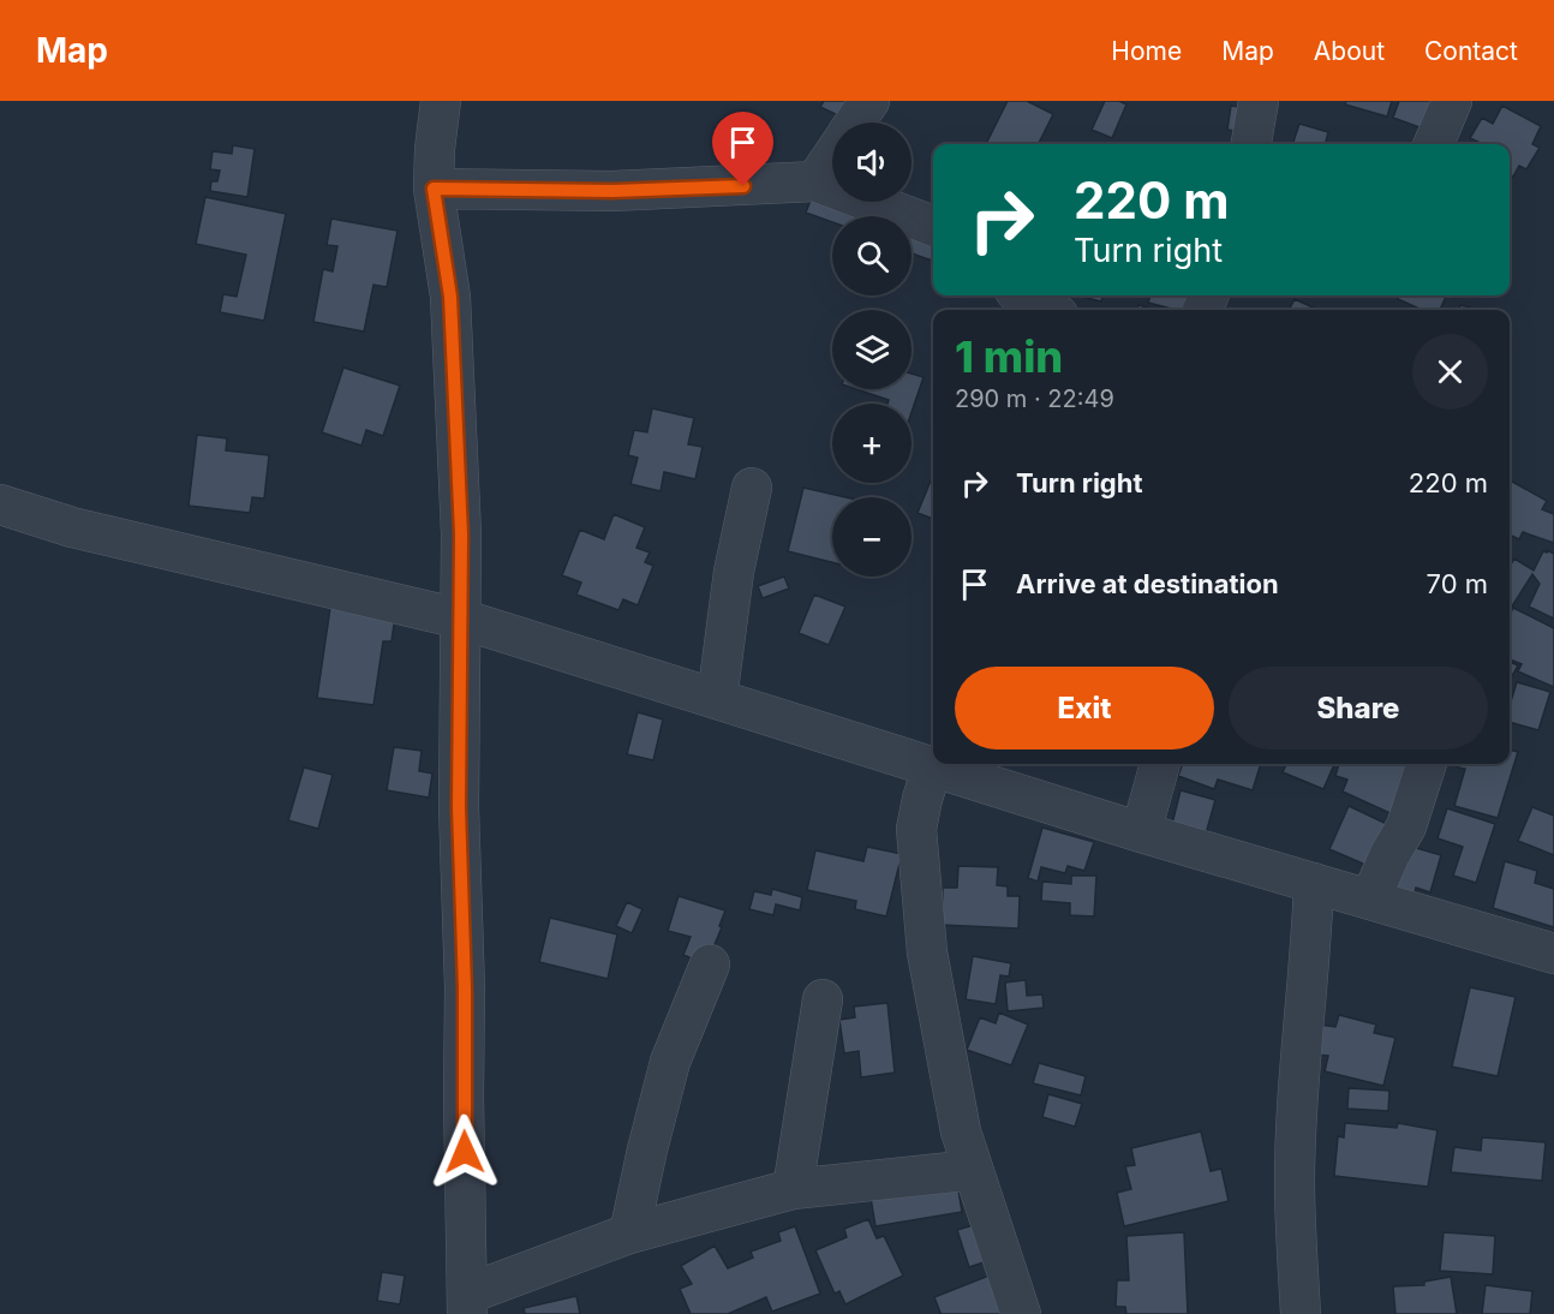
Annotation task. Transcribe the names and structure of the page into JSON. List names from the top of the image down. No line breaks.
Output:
{"page":{"header":"Map","nav":["Home","Map","About","Contact"],"map_buttons":["+","−"],"turn":["220 m","Turn right"],"heading":["1 min","290 m · 22:49"],"list":[{"name":"Turn right","value":"220 m"},{"name":"Arrive at destination","value":"70 m"}],"buttons":["Exit","Share"]}}
